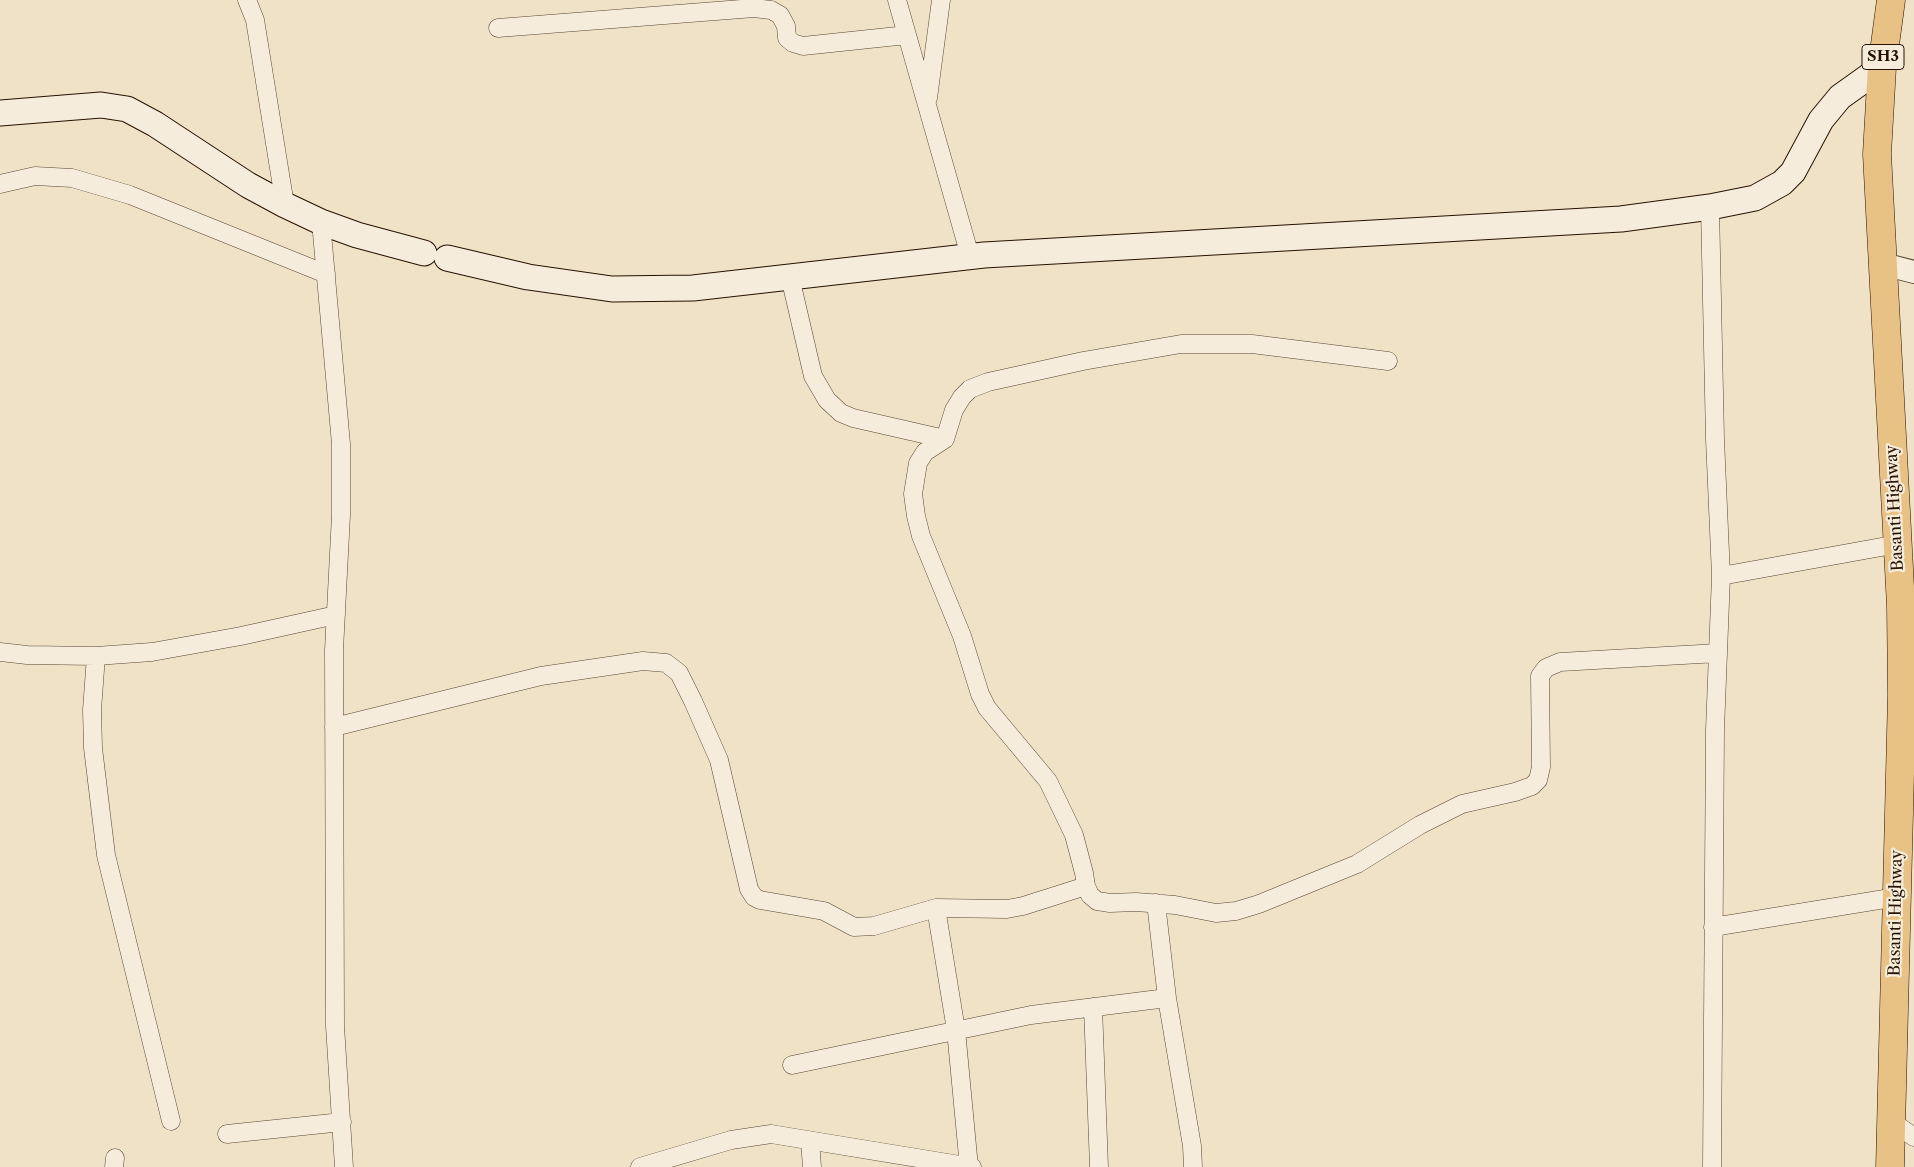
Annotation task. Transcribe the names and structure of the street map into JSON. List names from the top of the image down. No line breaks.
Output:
{"streets":{"main road":["SH3","Basanti Highway"]}}
